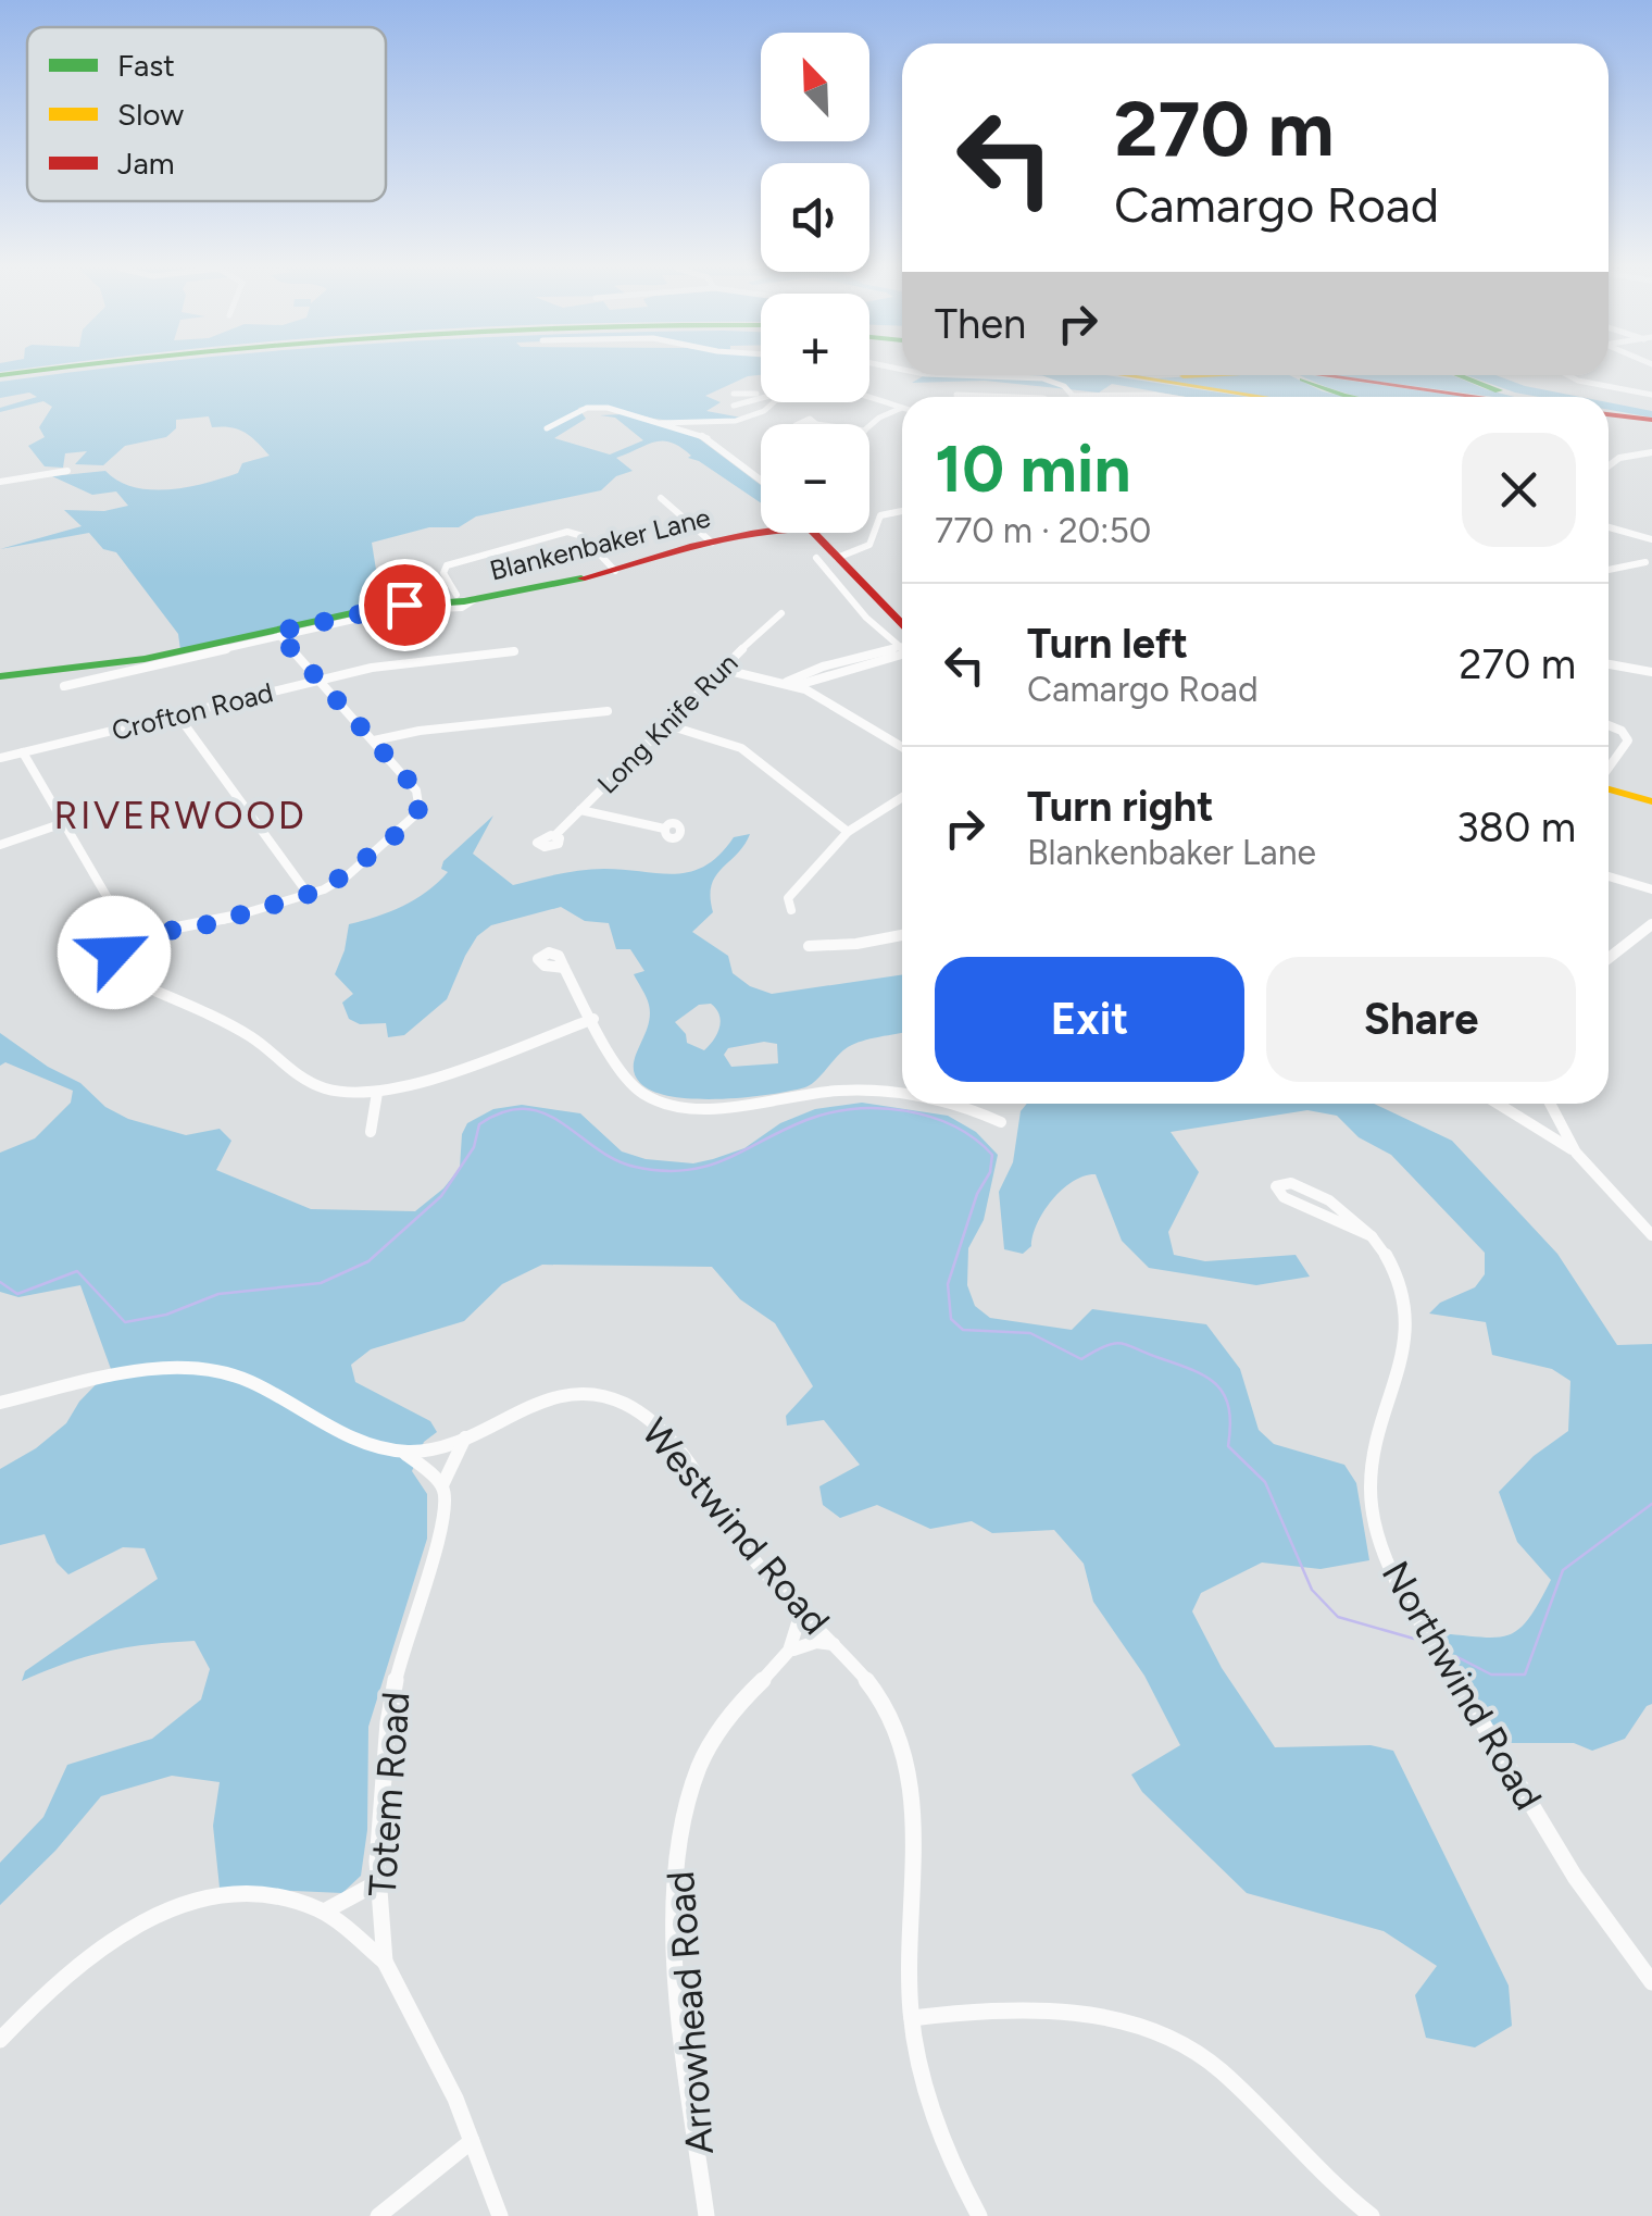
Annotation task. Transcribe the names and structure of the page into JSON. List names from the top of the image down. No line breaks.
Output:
{"streets":{"main road":["Blankenbaker Lane"],"street":["Crofton Road","Long Knife Run","Westwind Road","Northwind Road","Totem Road","Arrowhead Road"]},"crossings":[["Westwind Road","Totem Road"]],"districts":["RIVERWOOD"],"legend":["Fast","Slow","Jam"],"north":"top left","page":{"map_buttons":["+","−"],"turn":["270 m","Camargo Road"],"then":"Then","heading":["10 min","770 m · 20:50"],"list":[{"name":"Turn left","note":"Camargo Road","value":"270 m"},{"name":"Turn right","note":"Blankenbaker Lane","value":"380 m"}],"buttons":["Exit","Share"]}}
